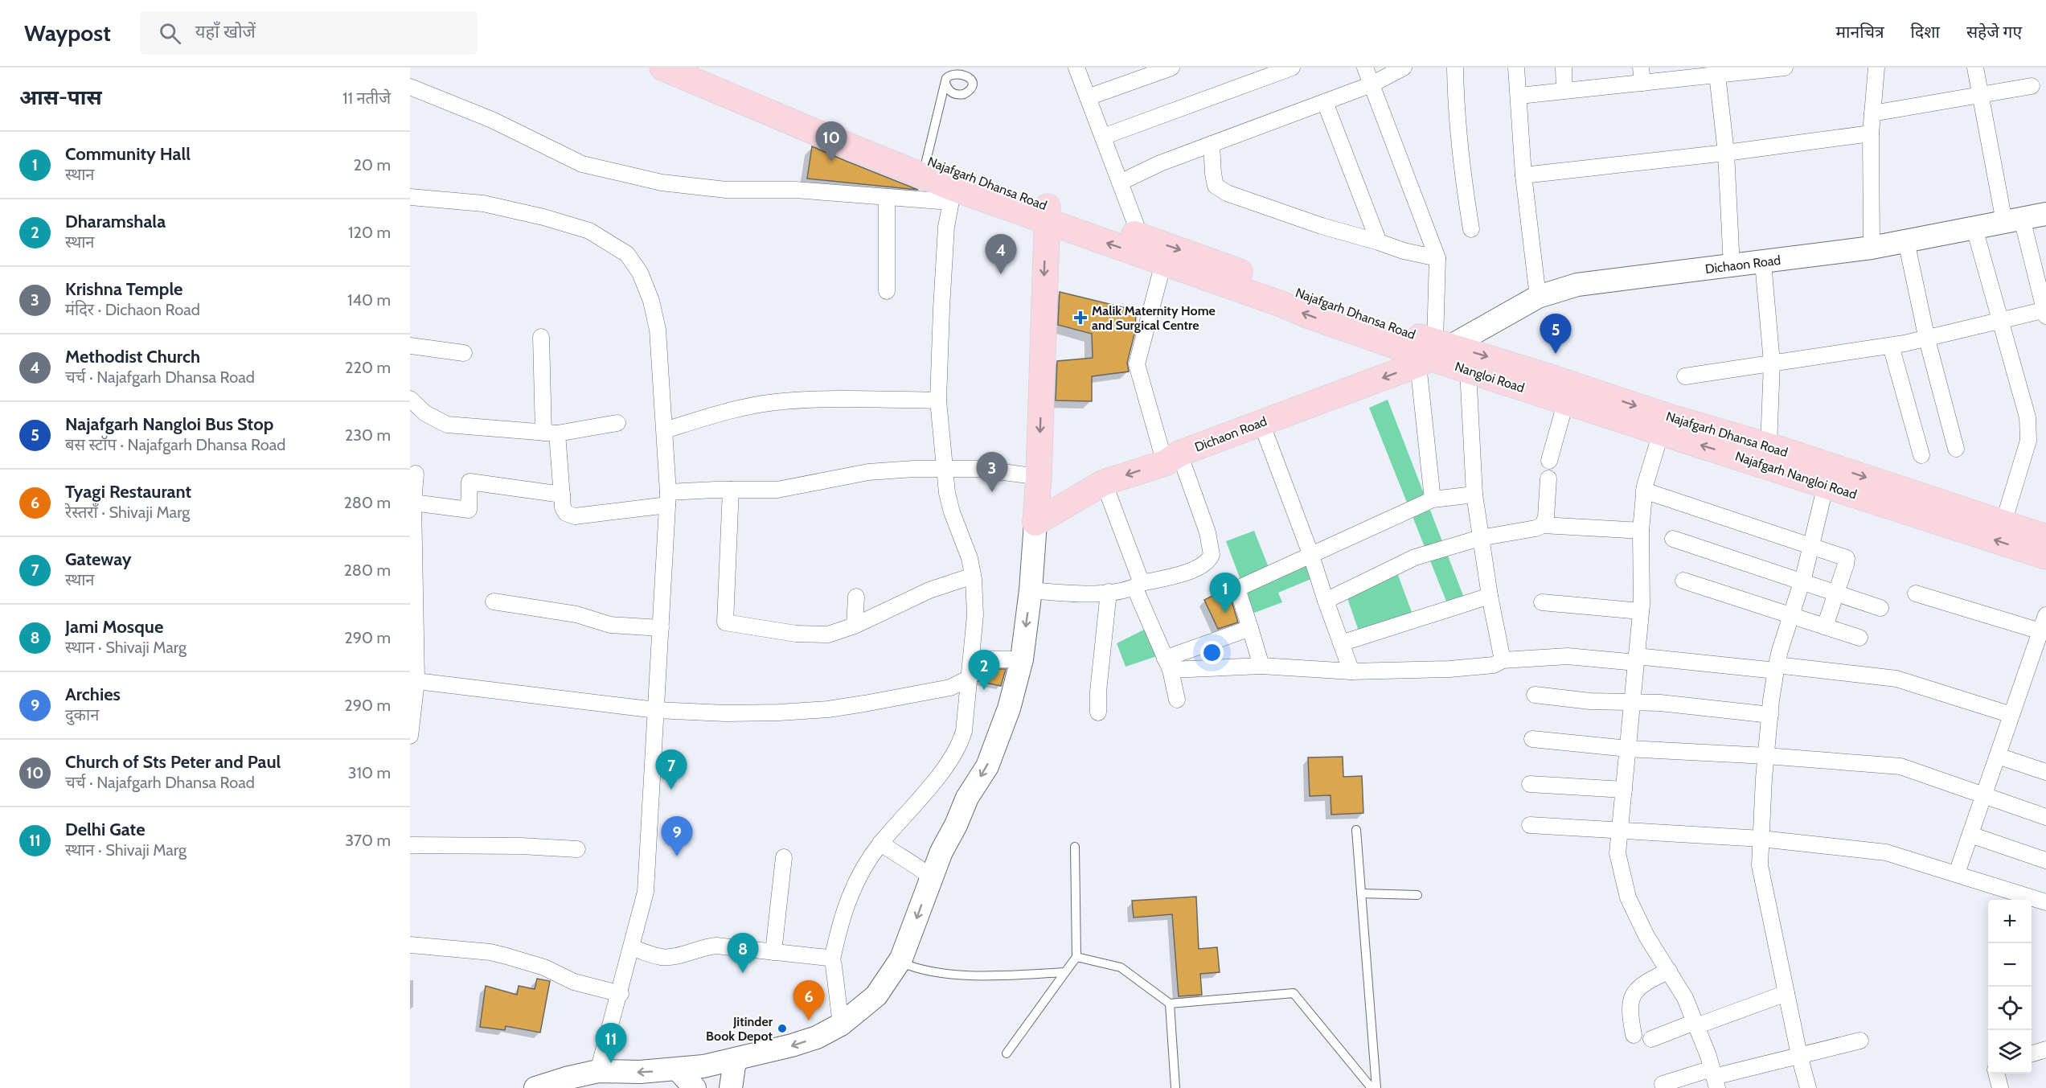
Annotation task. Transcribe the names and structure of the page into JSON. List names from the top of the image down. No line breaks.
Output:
{"streets":{"main road":["Najafgarh Dhansa Road","Dichaon Road","Nangloi Road","Najafgarh Nangloi Road"]},"crossings":[["Najafgarh Dhansa Road","Dichaon Road"],["Najafgarh Dhansa Road","Nangloi Road"],["Najafgarh Dhansa Road","Najafgarh Nangloi Road"],["Dichaon Road","Nangloi Road"],["Nangloi Road","Najafgarh Nangloi Road"]],"one_way":["Najafgarh Nangloi Road"],"places":{"health":["Malik Maternity Home and Surgical Centre"],"other":["Jitinder Book Depot"]},"page":{"header":"Waypost","search":"यहाँ खोजें","nav":["मानचित्र","दिशा","सहेजे गए"],"heading":["आस-पास","11 नतीजे"],"pins":["10","4","5","3","1","2","7","9","8","6","11"],"list":[{"mark":"1","name":"Community Hall","note":"स्थान","value":"20 m"},{"mark":"2","name":"Dharamshala","note":"स्थान","value":"120 m"},{"mark":"3","name":"Krishna Temple","note":"मंदिर · Dichaon Road","value":"140 m"},{"mark":"4","name":"Methodist Church","note":"चर्च · Najafgarh Dhansa Road","value":"220 m"},{"mark":"5","name":"Najafgarh Nangloi Bus Stop","note":"बस स्टॉप · Najafgarh Dhansa Road","value":"230 m"},{"mark":"6","name":"Tyagi Restaurant","note":"रेस्तराँ · Shivaji Marg","value":"280 m"},{"mark":"7","name":"Gateway","note":"स्थान","value":"280 m"},{"mark":"8","name":"Jami Mosque","note":"स्थान · Shivaji Marg","value":"290 m"},{"mark":"9","name":"Archies","note":"दुकान","value":"290 m"},{"mark":"10","name":"Church of Sts Peter and Paul","note":"चर्च · Najafgarh Dhansa Road","value":"310 m"},{"mark":"11","name":"Delhi Gate","note":"स्थान · Shivaji Marg","value":"370 m"}],"map_buttons":["+","−"]}}
